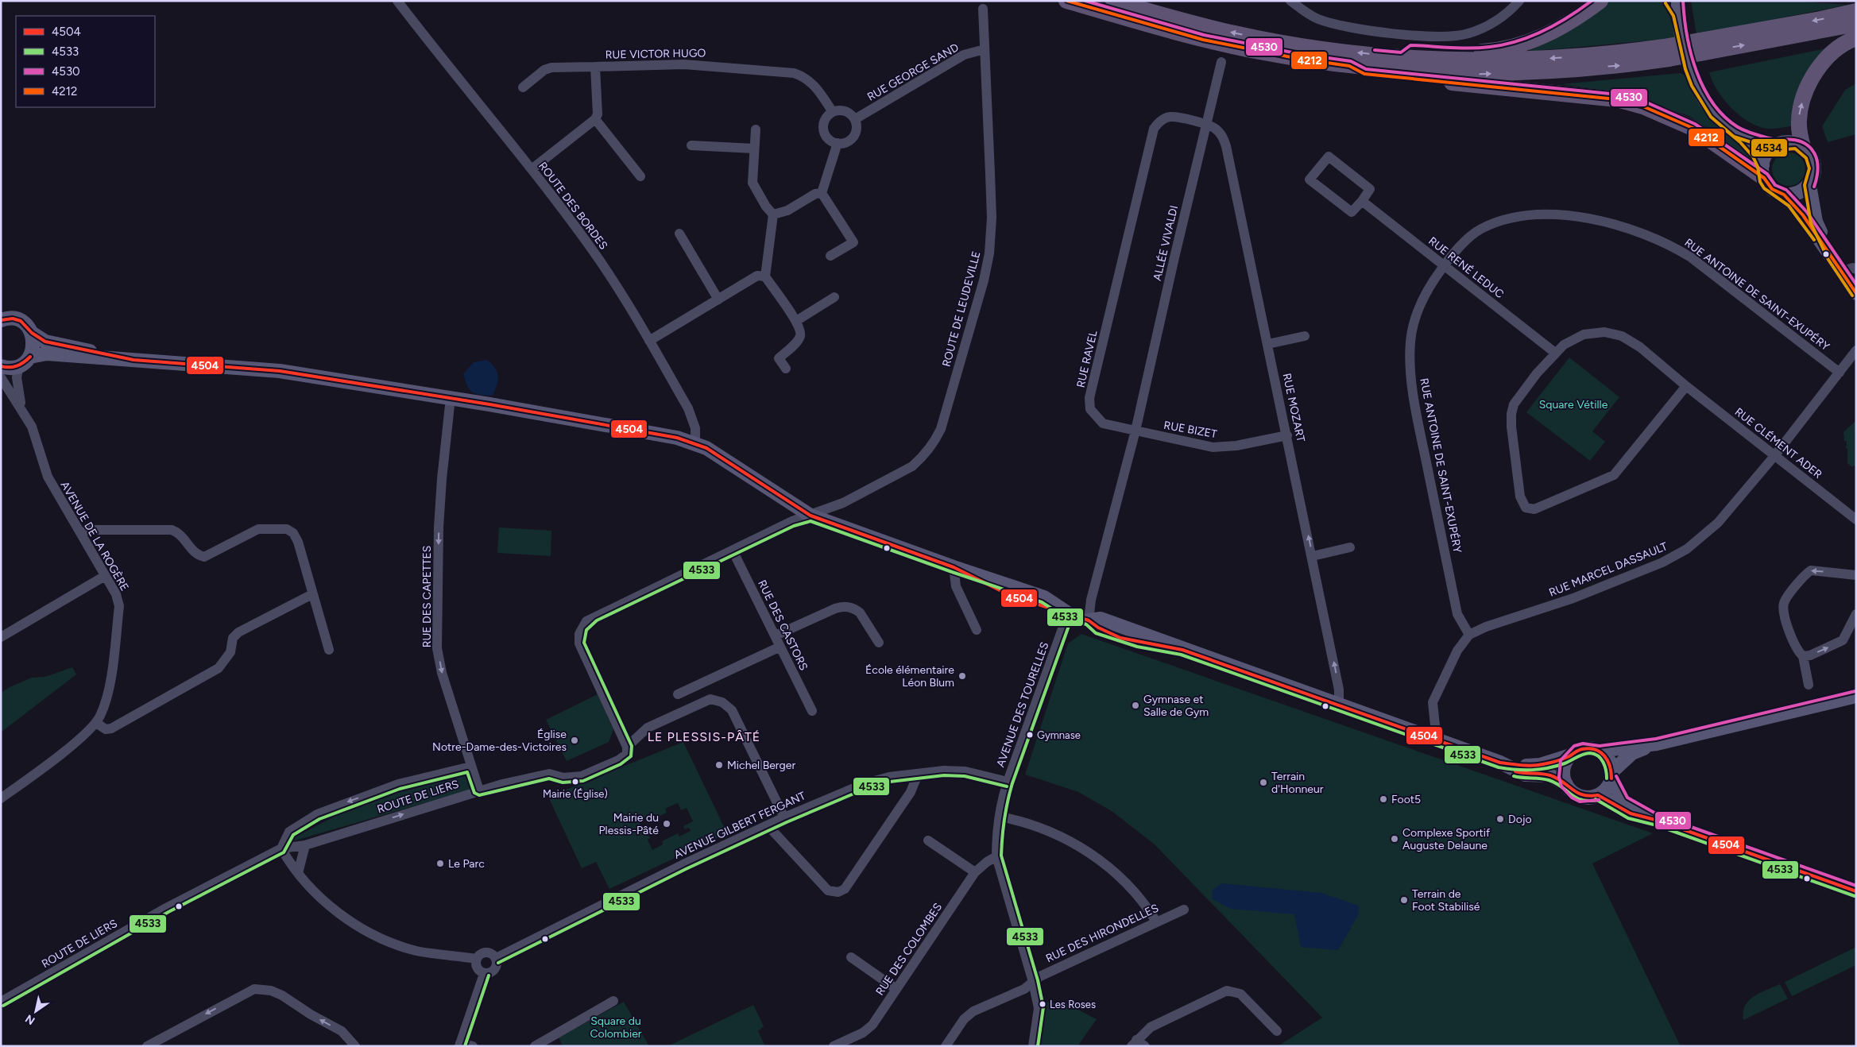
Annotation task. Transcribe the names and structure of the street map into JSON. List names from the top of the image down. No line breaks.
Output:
{"streets":{"street":["RUE VICTOR HUGO","RUE GEORGE SAND","ROUTE DES BORDES","ALLÉE VIVALDI","RUE RENÉ LEDUC","RUE ANTOINE DE SAINT-EXUPÉRY","ROUTE DE LEUDEVILLE","RUE RAVEL","RUE MOZART","RUE BIZET","RUE CLÉMENT ADER","AVENUE DE LA ROGÈRE","RUE MARCEL DASSAULT","RUE DES CAPETTES","RUE DES CASTORS","AVENUE DES TOURELLES","ROUTE DE LIERS","AVENUE GILBERT FERGANT","RUE DES HIRONDELLES","RUE DES COLOMBES"]},"crossings":[["RUE VICTOR HUGO","RUE GEORGE SAND"],["RUE GEORGE SAND","ROUTE DE LEUDEVILLE"],["ALLÉE VIVALDI","RUE RAVEL"],["ALLÉE VIVALDI","RUE MOZART"],["ALLÉE VIVALDI","RUE BIZET"],["RUE RENÉ LEDUC","RUE ANTOINE DE SAINT-EXUPÉRY"],["RUE RENÉ LEDUC","RUE CLÉMENT ADER"],["RUE ANTOINE DE SAINT-EXUPÉRY","RUE MARCEL DASSAULT"],["RUE RAVEL","RUE MOZART"],["RUE RAVEL","RUE BIZET"],["RUE MOZART","RUE BIZET"],["RUE CLÉMENT ADER","RUE MARCEL DASSAULT"],["RUE DES CAPETTES","ROUTE DE LIERS"],["AVENUE DES TOURELLES","AVENUE GILBERT FERGANT"],["AVENUE DES TOURELLES","RUE DES HIRONDELLES"],["AVENUE DES TOURELLES","RUE DES COLOMBES"]],"one_way":["RUE MOZART","RUE DES CAPETTES"],"districts":["LE PLESSIS-PÂTÉ"],"parks":["Square Vétille","Square du Colombier"],"places":["École élémentaire Léon Blum","Gymnase et Salle de Gym","Gymnase","Église Notre-Dame-des-Victoires","Michel Berger","Mairie (Église)","Terrain d'Honneur","Foot5","Dojo","Mairie du Plessis-Pâté","Complexe Sportif Auguste Delaune","Le Parc","Terrain de Foot Stabilisé","Les Roses"],"lines":["transit line 4530","transit line 4212","transit line 4534","transit line 4504","transit line 4533"],"legend":["4504","4533","4530","4212"],"north":"bottom left"}
